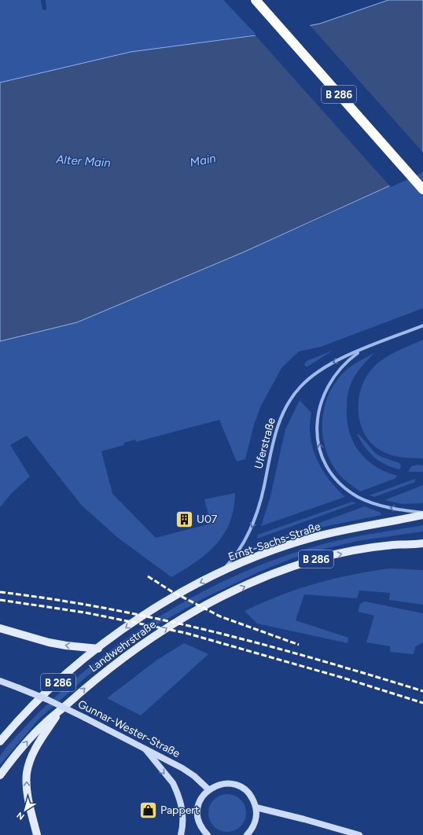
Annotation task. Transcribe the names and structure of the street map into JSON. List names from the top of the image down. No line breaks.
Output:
{"streets":{"highway":["B 286"],"main road":["Ernst-Sachs-Straße","Landwehrstraße"],"street":["Uferstraße","Gunnar-Wester-Straße"]},"crossings":[["Uferstraße","Ernst-Sachs-Straße"],["Ernst-Sachs-Straße","Landwehrstraße"]],"water":["Main","Alter Main"],"places":{"building":["U07"],"shop":["Pappert"]},"north":"bottom left"}
